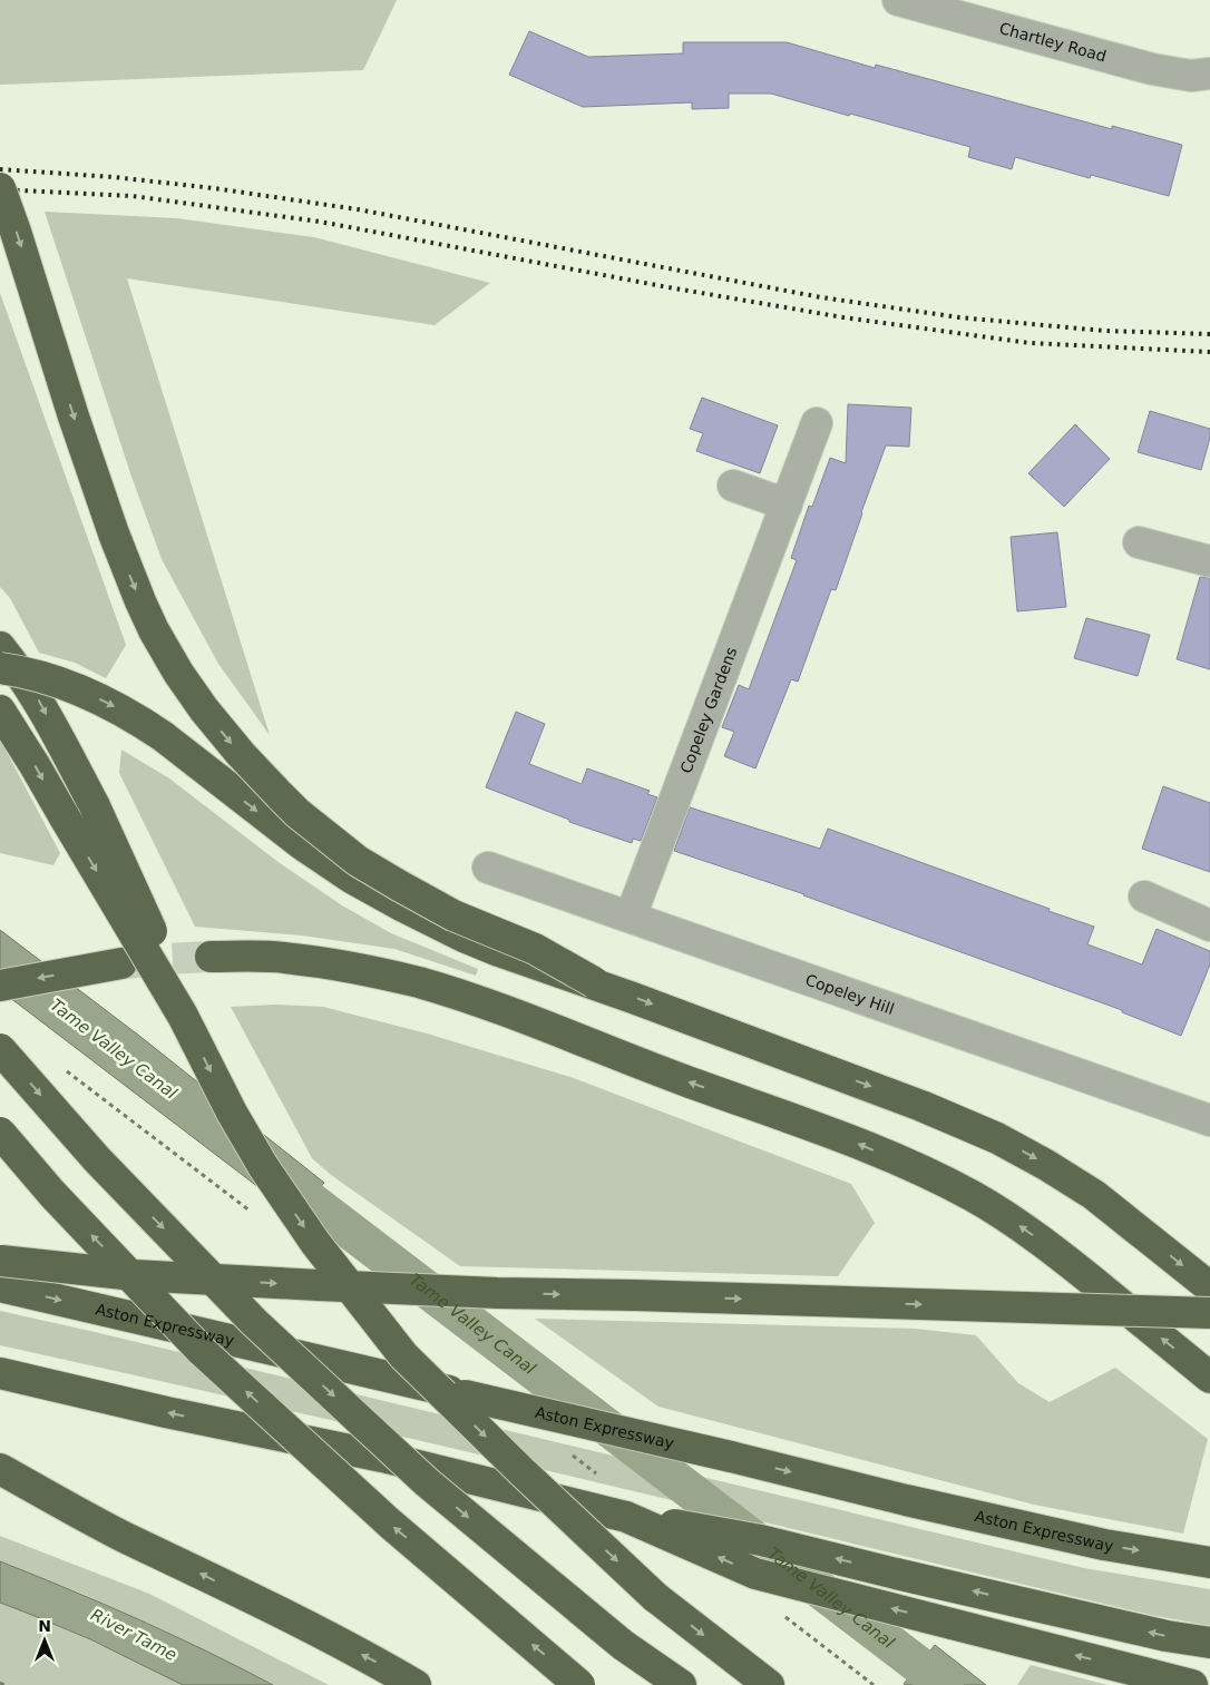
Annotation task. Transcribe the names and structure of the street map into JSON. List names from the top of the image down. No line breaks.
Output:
{"streets":{"highway":["Aston Expressway"],"street":["Chartley Road","Copeley Gardens","Copeley Hill"]},"crossings":[["Copeley Gardens","Copeley Hill"]],"water":["Tame Valley Canal","River Tame"],"north":"top"}
